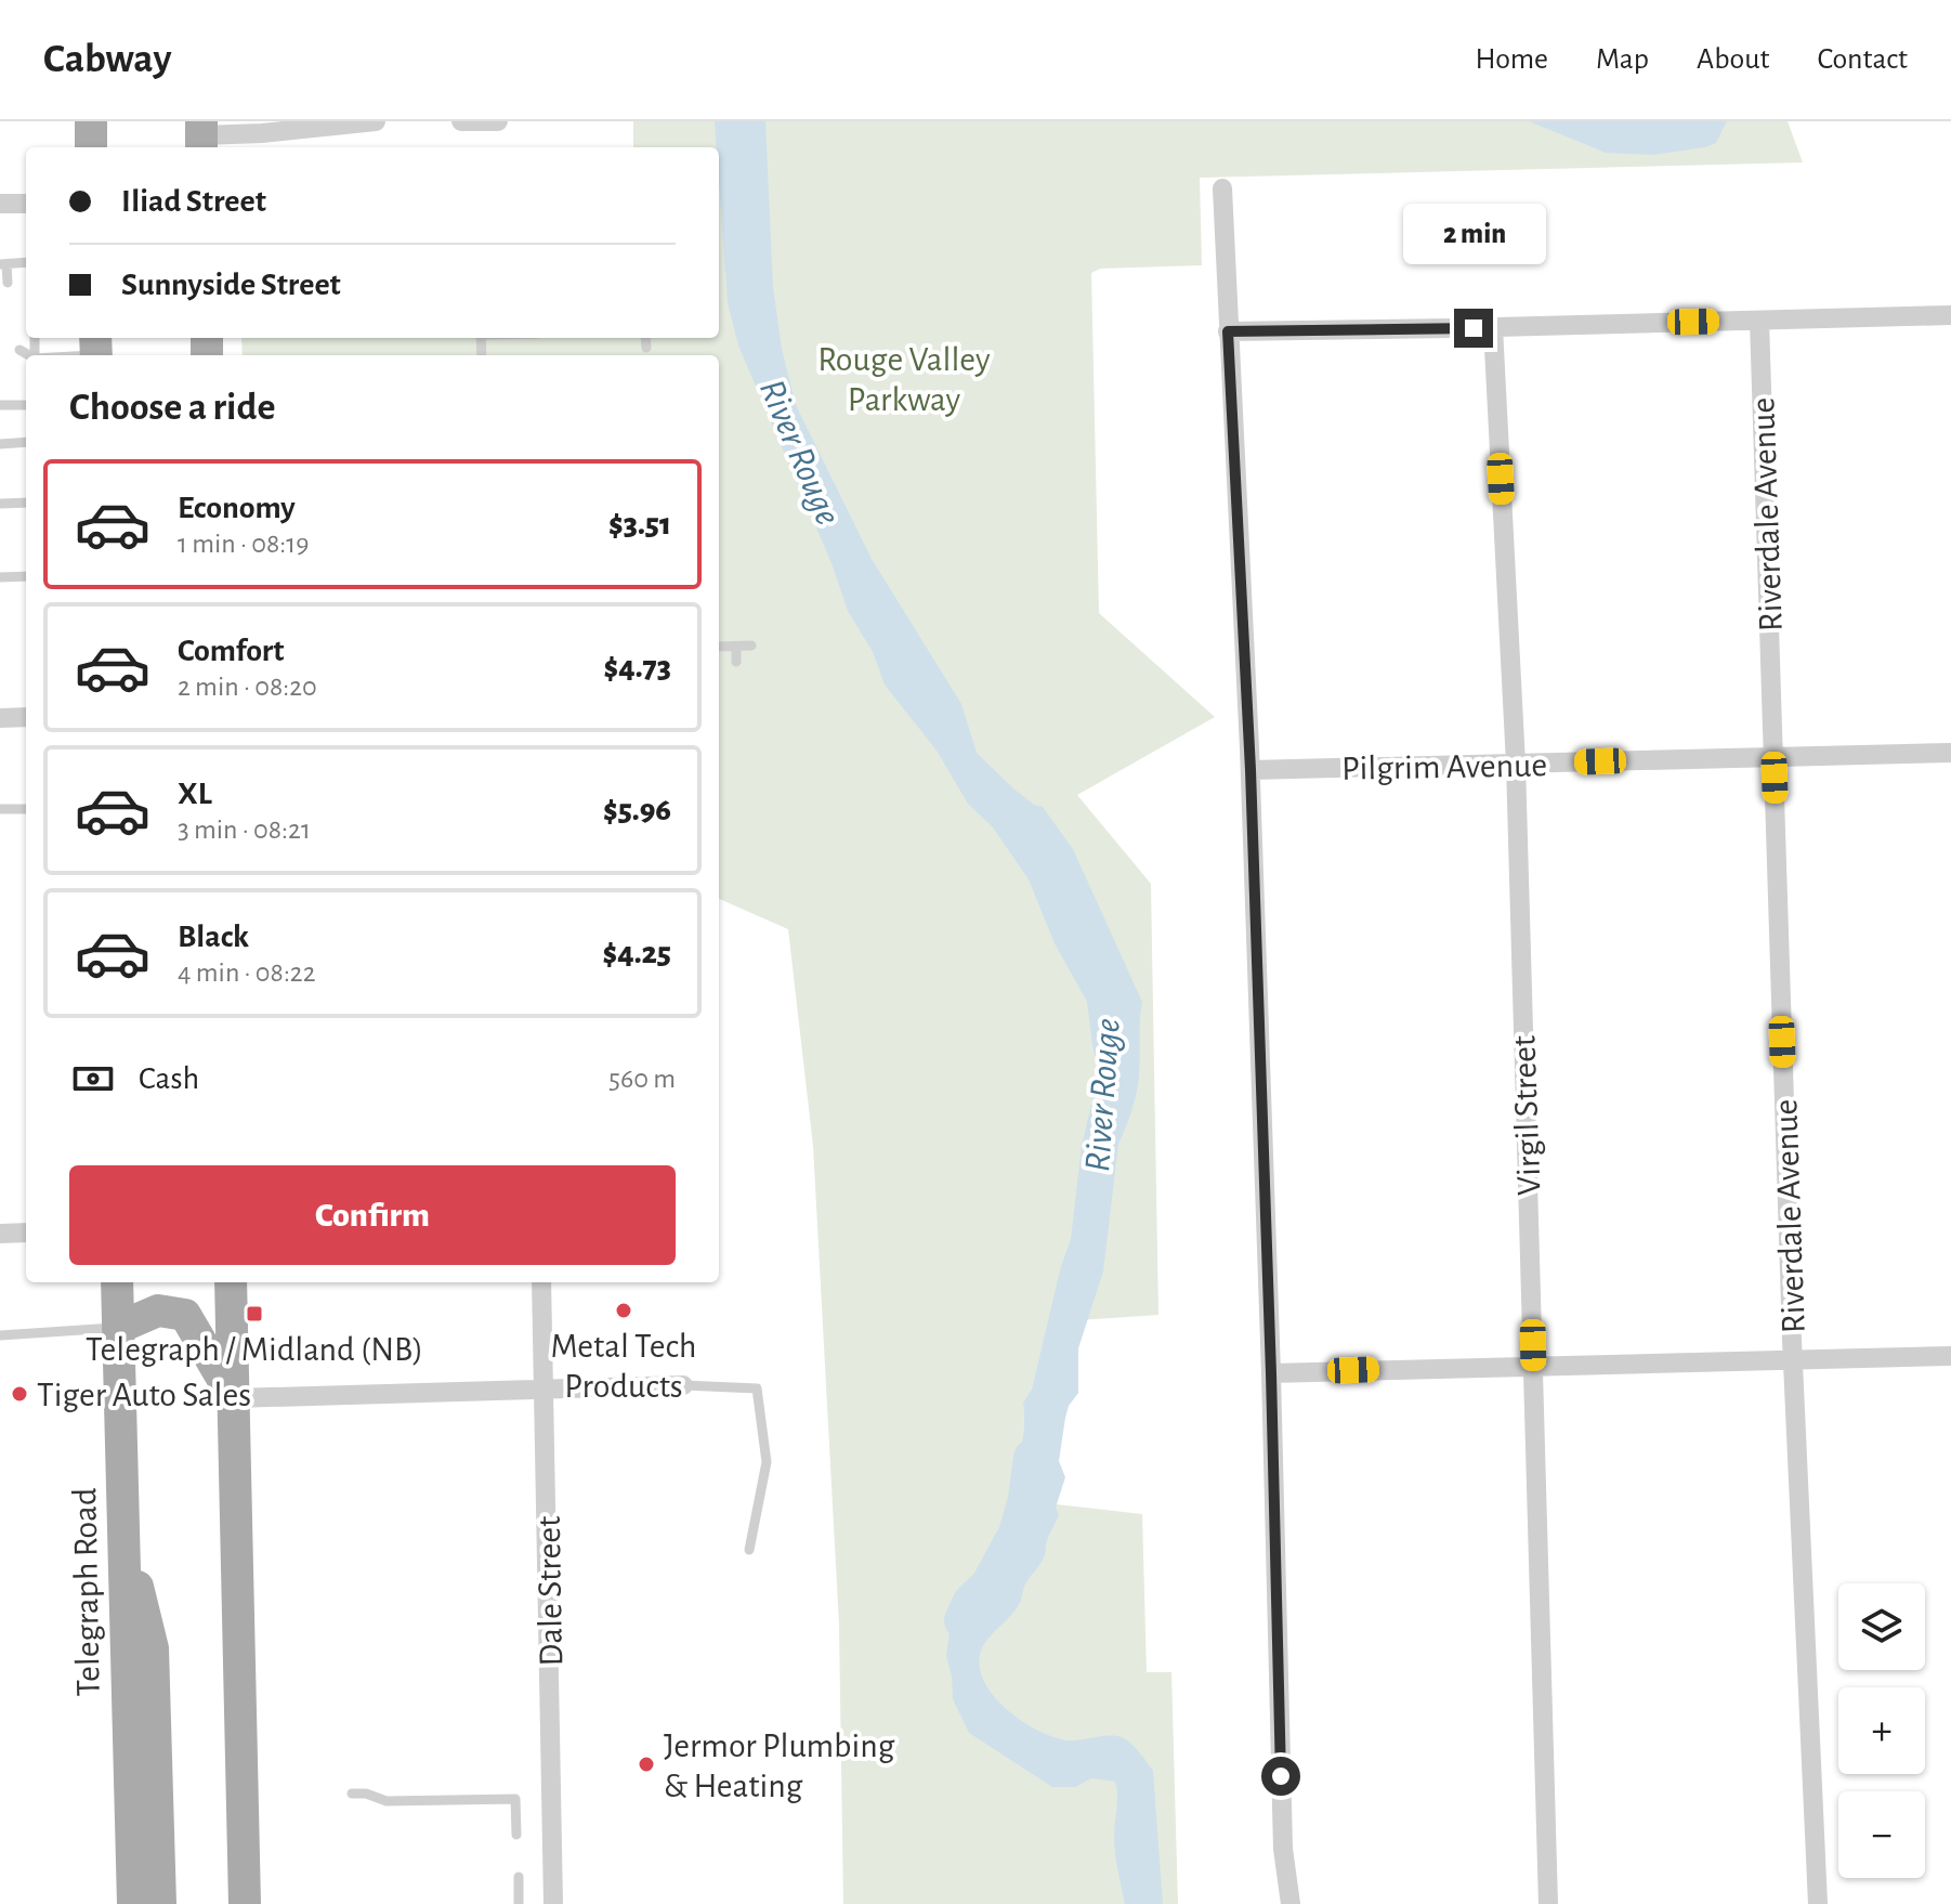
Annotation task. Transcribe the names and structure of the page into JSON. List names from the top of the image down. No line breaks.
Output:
{"streets":{"main road":["Telegraph Road"],"street":["Riverdale Avenue","Pilgrim Avenue","Virgil Street","Dale Street"]},"crossings":[["Riverdale Avenue","Pilgrim Avenue"],["Pilgrim Avenue","Virgil Street"]],"water":["River Rouge"],"parks":["Rouge Valley Parkway"],"places":{"other":["Metal Tech Products","Tiger Auto Sales","Jermor Plumbing & Heating"],"transit":["Telegraph / Midland (NB)"]},"page":{"header":"Cabway","nav":["Home","Map","About","Contact"],"banner":["Iliad Street","Sunnyside Street"],"bubble":"2 min","heading":"Choose a ride","list":[{"name":"Economy","note":"1 min · 08:19","value":"$3.51"},{"name":"Comfort","note":"2 min · 08:20","value":"$4.73"},{"name":"XL","note":"3 min · 08:21","value":"$5.96"},{"name":"Black","note":"4 min · 08:22","value":"$4.25"}],"pay":["Cash","560 m"],"buttons":"Confirm","map_buttons":["+","−"]}}
